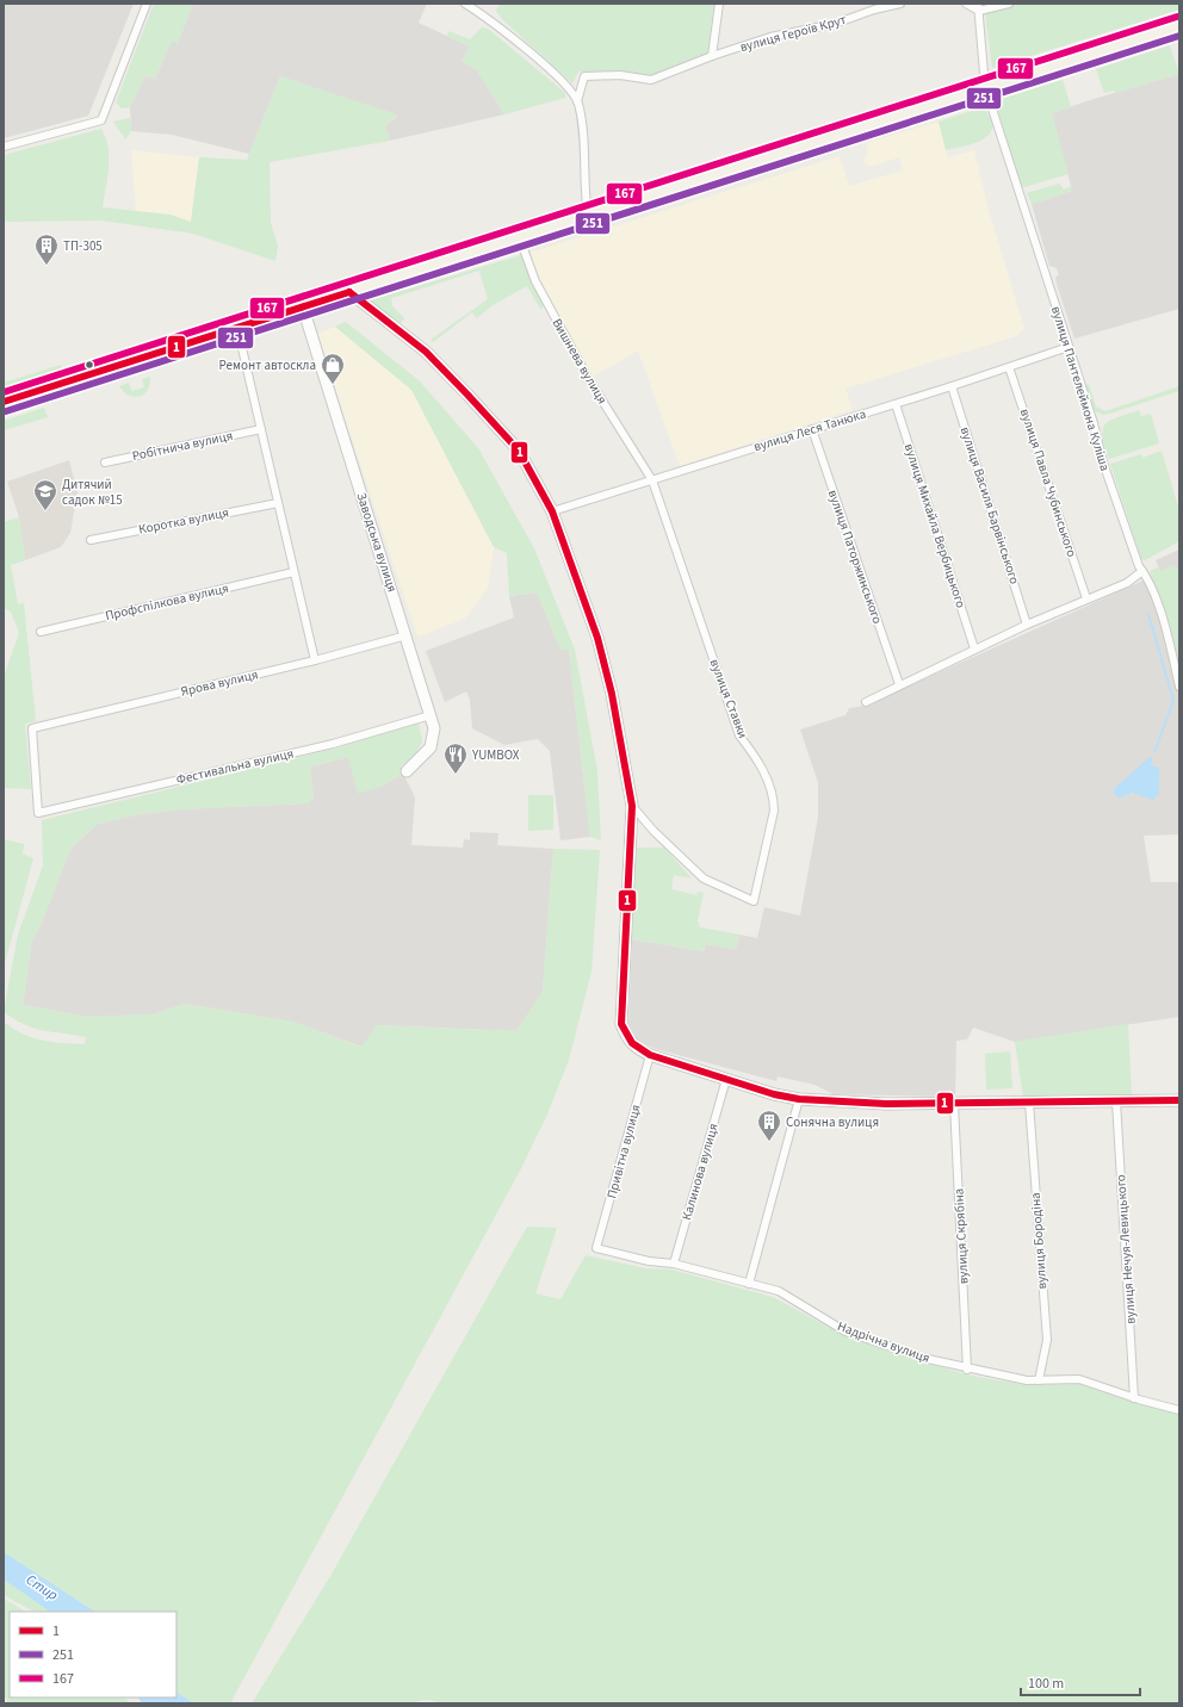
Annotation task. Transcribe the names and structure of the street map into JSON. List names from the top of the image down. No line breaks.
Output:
{"streets":{"street":["вулиця Героїв Крут","Вишнева вулиця","вулиця Пантелеймона Куліша","вулиця Леся Танюка","Робітнича вулиця","вулиця Павла Чубинського","вулиця Василя Барвінського","Коротка вулиця","вулиця Михайла Вербицького","Заводська вулиця","вулиця Паторжинського","Профспілкова вулиця","Ярова вулиця","вулиця Ставки","Фестивальна вулиця","Привітна вулиця","Калинова вулиця","вулиця Скрябіна","вулиця Бородіна","вулиця Нечуя-Левицького","Надрічна вулиця"]},"crossings":[["Вишнева вулиця","вулиця Леся Танюка"],["Вишнева вулиця","вулиця Ставки"],["вулиця Пантелеймона Куліша","вулиця Леся Танюка"],["вулиця Леся Танюка","вулиця Павла Чубинського"],["вулиця Леся Танюка","вулиця Василя Барвінського"],["вулиця Леся Танюка","вулиця Михайла Вербицького"],["вулиця Леся Танюка","вулиця Паторжинського"],["вулиця Леся Танюка","вулиця Ставки"],["Заводська вулиця","Ярова вулиця"],["Заводська вулиця","Фестивальна вулиця"],["Ярова вулиця","Фестивальна вулиця"],["Привітна вулиця","Надрічна вулиця"],["Калинова вулиця","Надрічна вулиця"],["вулиця Скрябіна","Надрічна вулиця"],["вулиця Бородіна","Надрічна вулиця"],["вулиця Нечуя-Левицького","Надрічна вулиця"]],"water":["Стир"],"places":{"building":["ТП-305","Сонячна вулиця"],"shop":["Ремонт автоскла"],"school or university":["Дитячий садок №15"],"restaurant":["YUMBOX"]},"lines":["transit line 167","transit line 251","transit line 1"],"legend":["1","251","167"],"scale_bar":"100 m"}
